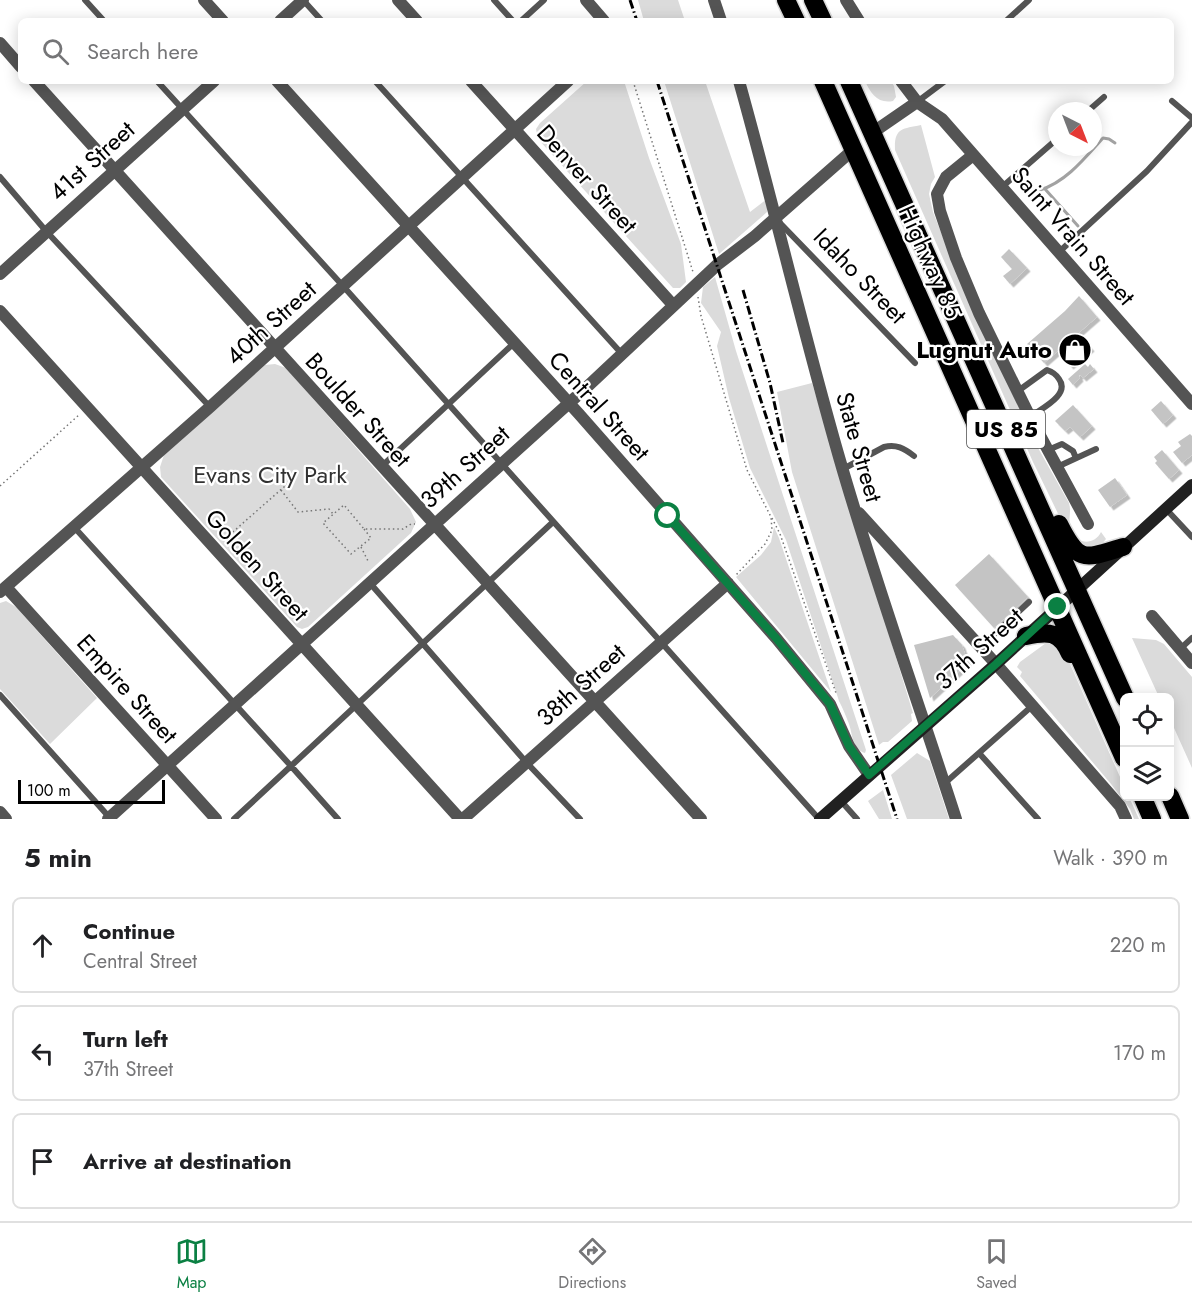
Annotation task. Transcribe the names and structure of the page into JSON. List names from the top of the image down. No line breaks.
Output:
{"streets":{"highway":["Highway 85","US 85"],"main road":["37th Street"],"street":["41st Street","Denver Street","Saint Vrain Street","40th Street","Central Street","Boulder Street","State Street","39th Street","Golden Street","38th Street","Empire Street"],"lane":["Idaho Street"]},"crossings":[["41st Street","Boulder Street"],["Denver Street","40th Street"],["Denver Street","39th Street"],["Highway 85","39th Street"],["Highway 85","37th Street"],["Idaho Street","State Street"],["Idaho Street","39th Street"],["40th Street","Central Street"],["40th Street","Boulder Street"],["40th Street","Golden Street"],["40th Street","Empire Street"],["Central Street","39th Street"],["Central Street","37th Street"],["Central Street","38th Street"],["Boulder Street","39th Street"],["Boulder Street","38th Street"],["State Street","39th Street"],["State Street","37th Street"],["39th Street","Golden Street"],["39th Street","Empire Street"],["Golden Street","38th Street"]],"parks":["Evans City Park"],"places":{"shop":["Lugnut Auto"]},"scale_bar":"100 m","north":"bottom right","page":{"search":"Search here","scale":"100 m","heading":["5 min","Walk · 390 m"],"list":[["Continue","Central Street","220 m"],["Turn left","37th Street","170 m"],"Arrive at destination"],"nav":["Map","Directions","Saved"]}}
